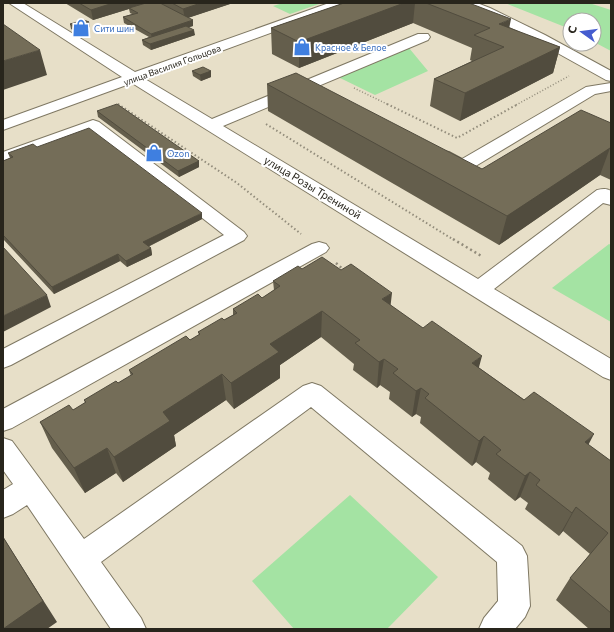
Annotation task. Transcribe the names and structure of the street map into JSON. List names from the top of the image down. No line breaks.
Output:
{"streets":{"street":["улица Василия Гольцова","улица Розы Трениной"]},"crossings":[["улица Василия Гольцова","улица Розы Трениной"]],"places":{"shop":["Сити шин","Красное & Белое","Ozon"]},"north":"left"}
